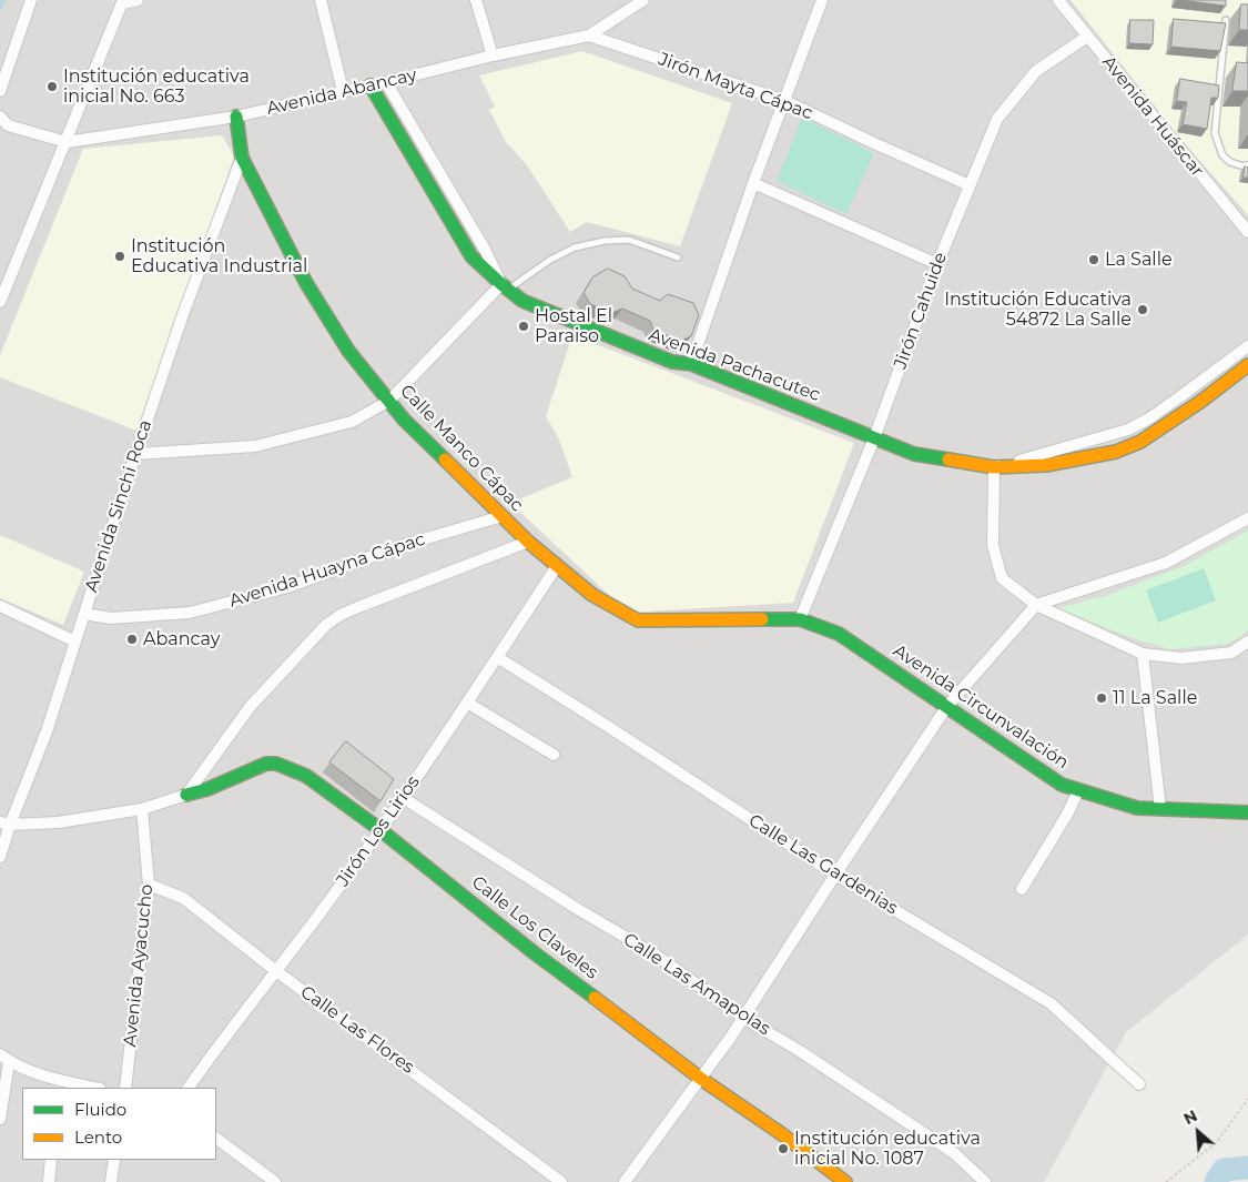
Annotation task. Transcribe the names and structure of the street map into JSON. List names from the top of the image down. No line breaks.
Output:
{"streets":{"street":["Jirón Mayta Cápac","Avenida Abancay","Avenida Huáscar","Jirón Cahuide","Avenida Pachacutec","Calle Manco Cápac","Avenida Sinchi Roca","Avenida Huayna Cápac","Avenida Circunvalación","Jirón Los Lirios","Calle Las Gardenias","Calle Los Claveles","Avenida Ayacucho","Calle Las Amapolas","Calle Las Flores"]},"crossings":[["Jirón Mayta Cápac","Avenida Abancay"],["Jirón Mayta Cápac","Jirón Cahuide"],["Avenida Abancay","Avenida Pachacutec"],["Avenida Abancay","Calle Manco Cápac"],["Avenida Huáscar","Jirón Cahuide"],["Jirón Cahuide","Avenida Pachacutec"],["Jirón Cahuide","Calle Manco Cápac"],["Jirón Cahuide","Avenida Circunvalación"],["Calle Manco Cápac","Avenida Sinchi Roca"],["Calle Manco Cápac","Avenida Huayna Cápac"],["Calle Manco Cápac","Avenida Circunvalación"],["Calle Manco Cápac","Jirón Los Lirios"],["Avenida Sinchi Roca","Avenida Huayna Cápac"],["Jirón Los Lirios","Calle Las Gardenias"],["Jirón Los Lirios","Calle Los Claveles"],["Jirón Los Lirios","Calle Las Amapolas"],["Jirón Los Lirios","Calle Las Flores"],["Avenida Ayacucho","Calle Las Flores"]],"places":["Institución educativa inicial No. 663","Institución Educativa Industrial","La Salle","Institución Educativa 54872 La Salle","Hostal El Paraiso","Abancay","11 La Salle","Institución educativa inicial No. 1087"],"legend":["Fluido","Lento"],"north":"top left"}
